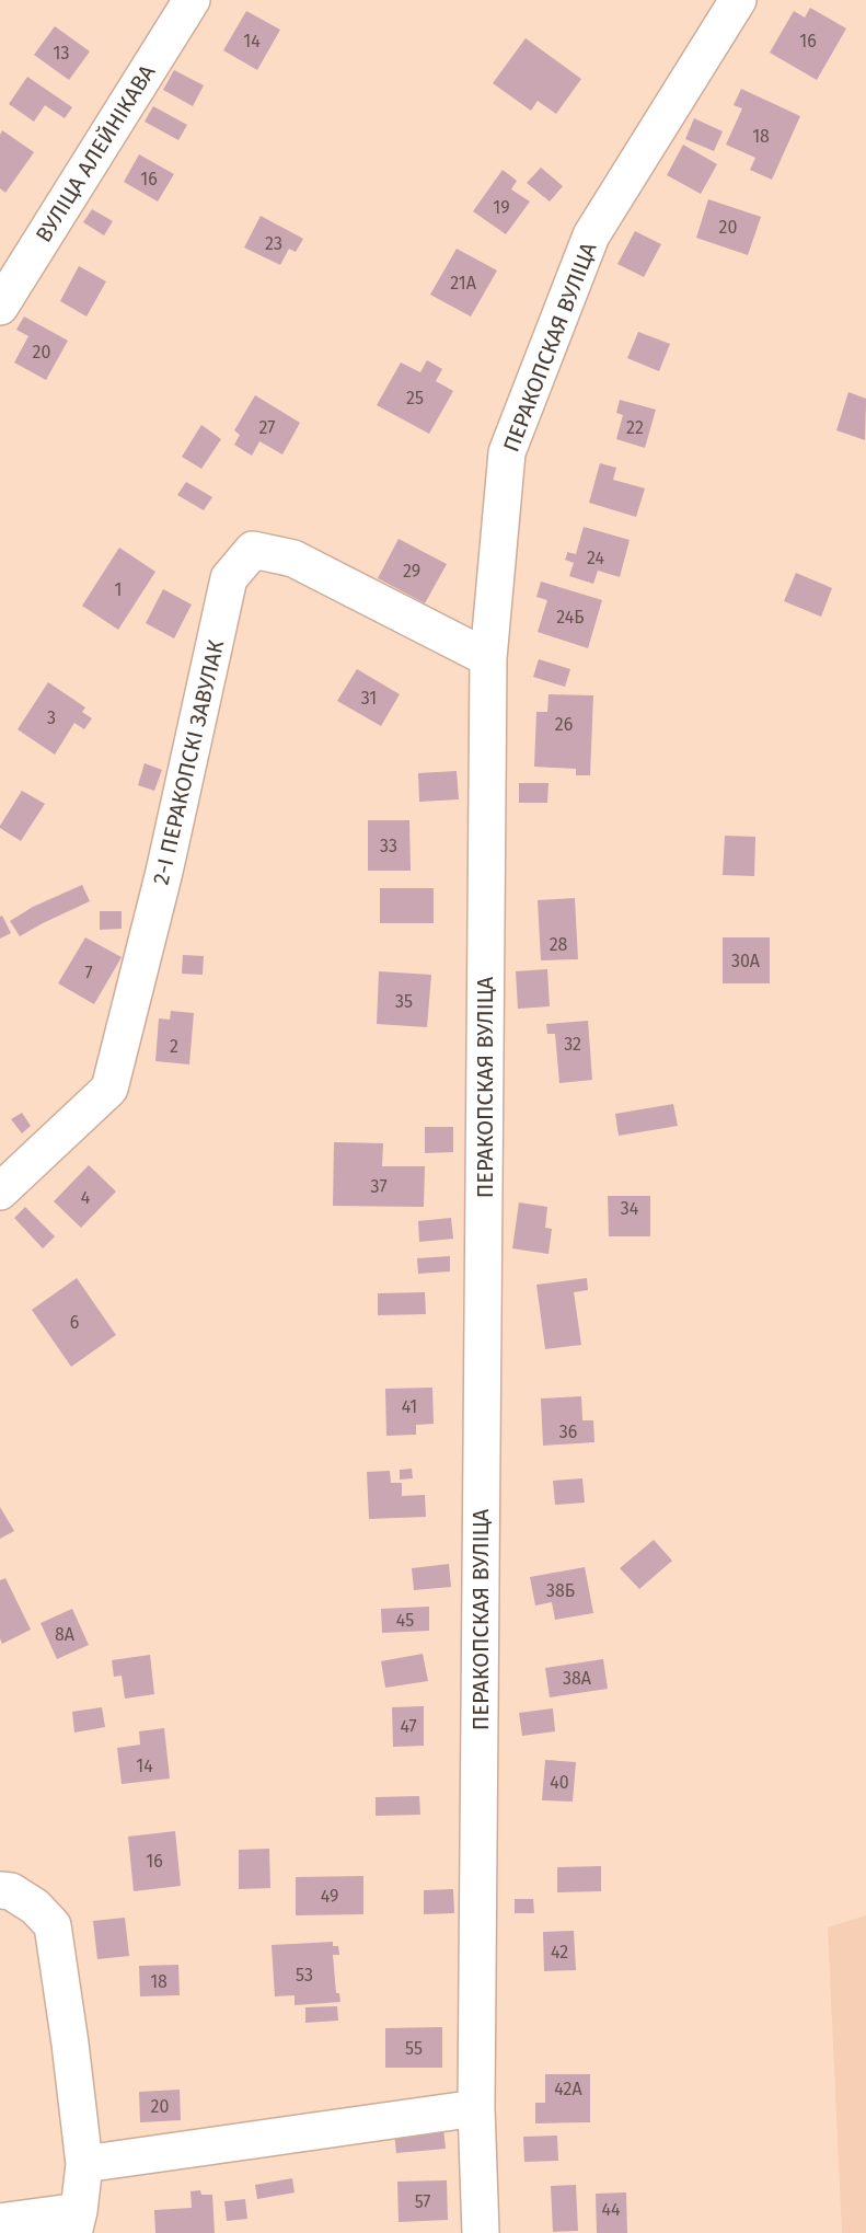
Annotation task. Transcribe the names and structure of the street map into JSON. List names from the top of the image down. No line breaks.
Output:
{"streets":{"street":["ВУЛІЦА АЛЕЙНІКАВА","ПЕРАКОПСКАЯ ВУЛІЦА","2-І ПЕРАКОПСКІ ЗАВУЛАК"]},"crossings":[["ПЕРАКОПСКАЯ ВУЛІЦА","2-І ПЕРАКОПСКІ ЗАВУЛАК"]],"house_numbers":["14","16","13","18","16","19","20","23","21А","20","25","27","22","24","29","1","24Б","31","3","26","33","28","30А","7","35","32","2","37","4","34","6","41","36","38Б","45","8А","38А","47","14","40","16","49","42","53","18","55","42А","20","57","44"]}
